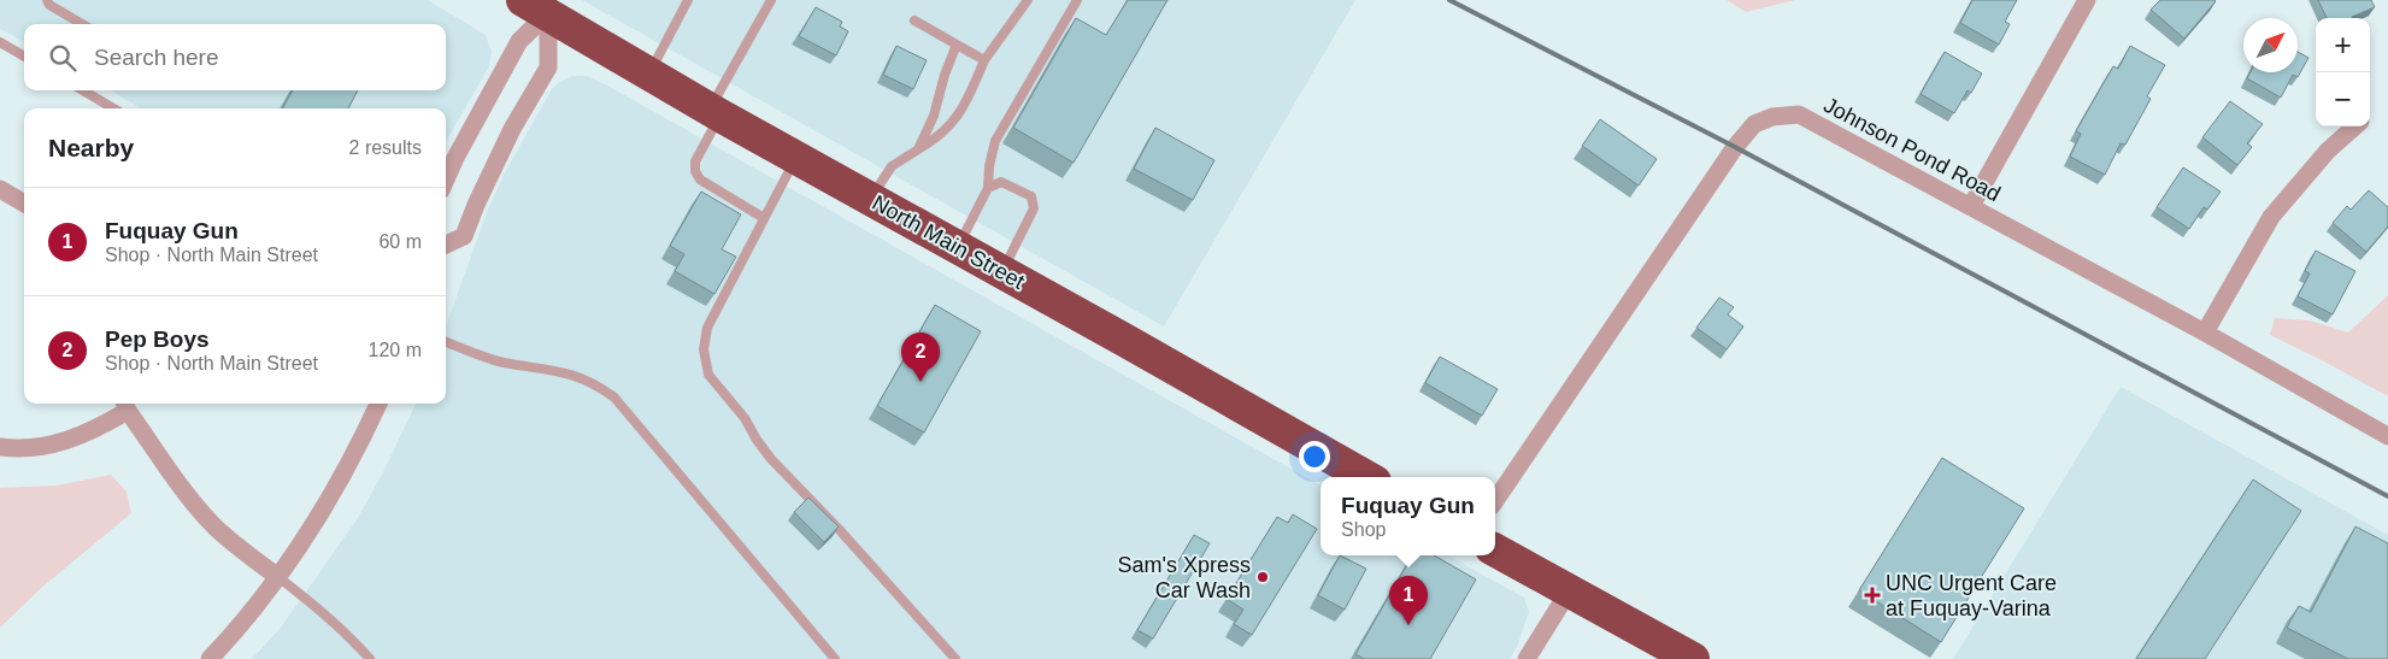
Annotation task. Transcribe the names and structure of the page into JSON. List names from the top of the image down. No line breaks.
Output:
{"streets":{"highway":["North Main Street"],"street":["Johnson Pond Road"]},"places":{"other":["Sam's Xpress Car Wash"],"health":["UNC Urgent Care at Fuquay-Varina"]},"north":"top right","page":{"map_buttons":["+","−"],"search":"Search here","heading":["Nearby","2 results"],"list":[{"mark":"1","name":"Fuquay Gun","note":"Shop · North Main Street","value":"60 m"},{"mark":"2","name":"Pep Boys","note":"Shop · North Main Street","value":"120 m"}],"pins":["2","1"],"popup":["Fuquay Gun","Shop"]}}
